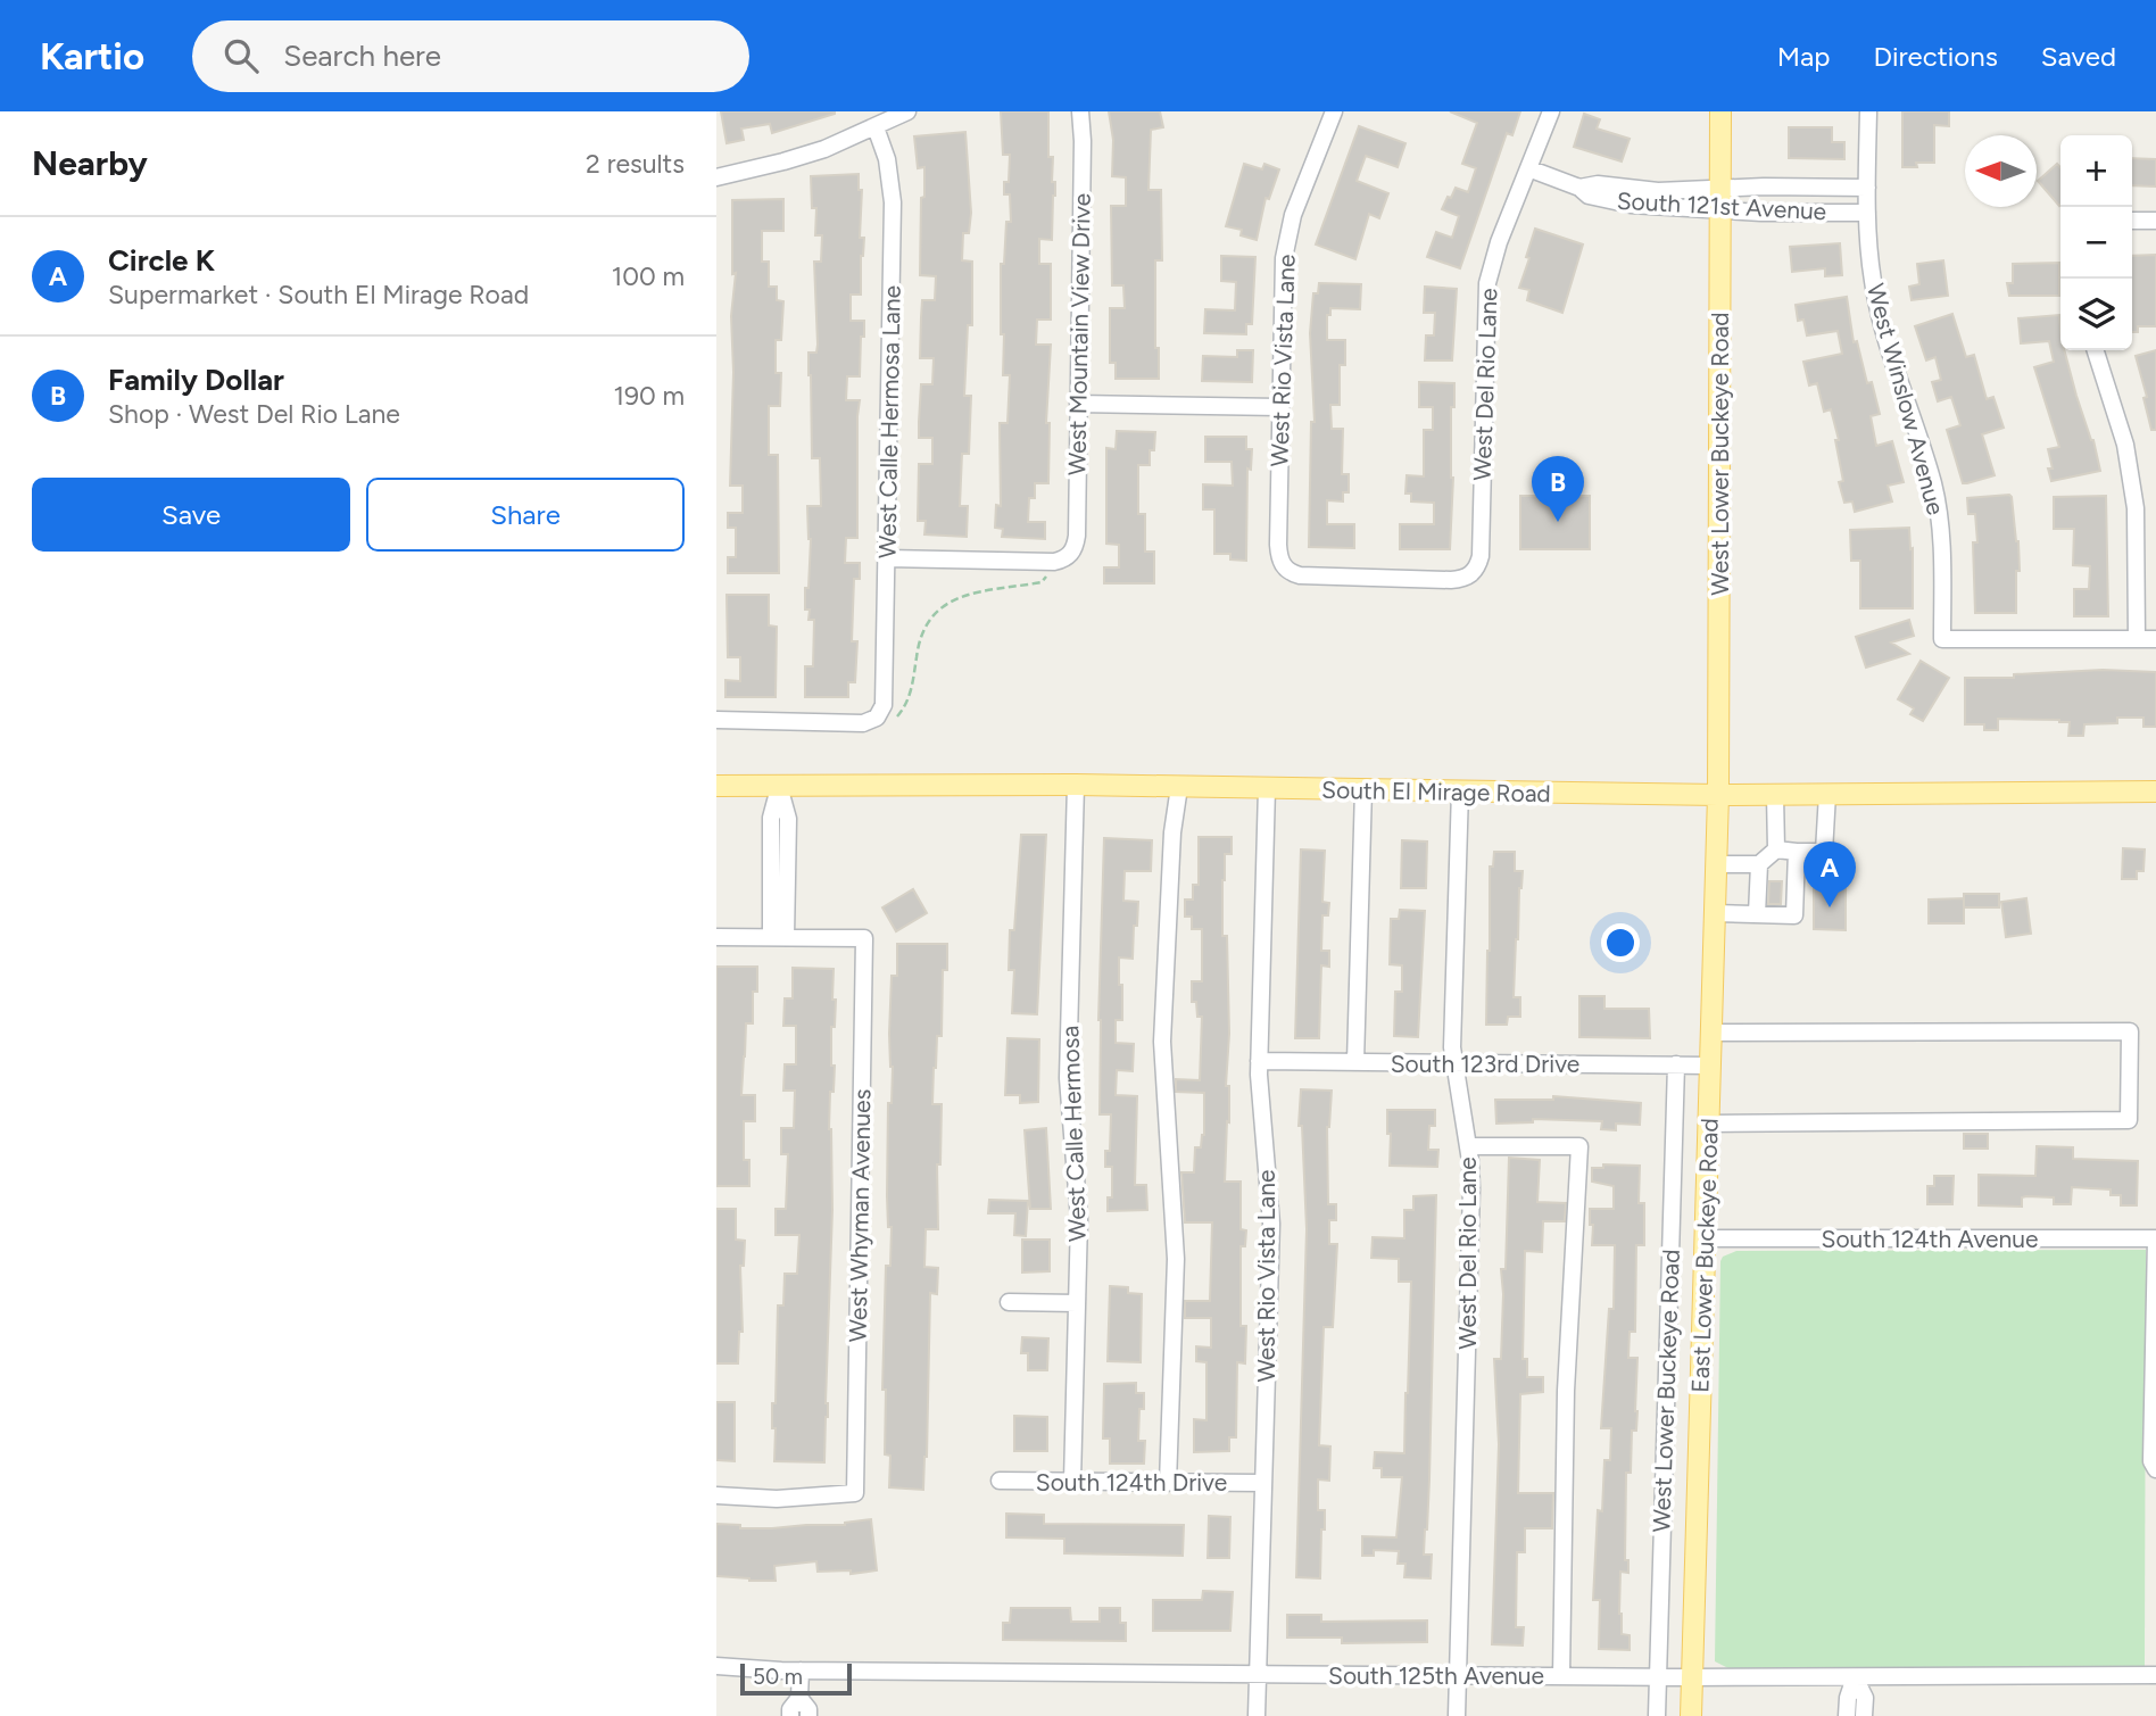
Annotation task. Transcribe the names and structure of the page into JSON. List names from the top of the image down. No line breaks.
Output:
{"streets":{"main road":["West Lower Buckeye Road","South El Mirage Road","East Lower Buckeye Road"],"street":["South 121st Avenue","West Mountain View Drive","West Rio Vista Lane","West Del Rio Lane","West Winslow Avenue","West Calle Hermosa Lane","South 123rd Drive","West Calle Hermosa","West Whyman Avenues","South 124th Avenue","South 124th Drive","South 125th Avenue"]},"crossings":[["South 121st Avenue","West Del Rio Lane"],["South 121st Avenue","West Winslow Avenue"],["South 121st Avenue","West Lower Buckeye Road"],["West Mountain View Drive","West Calle Hermosa Lane"],["West Rio Vista Lane","West Del Rio Lane"],["West Rio Vista Lane","South El Mirage Road"],["West Rio Vista Lane","South 123rd Drive"],["West Rio Vista Lane","South 124th Drive"],["West Rio Vista Lane","South 125th Avenue"],["West Del Rio Lane","South El Mirage Road"],["West Del Rio Lane","South 123rd Drive"],["West Del Rio Lane","South 125th Avenue"],["West Lower Buckeye Road","South El Mirage Road"],["West Lower Buckeye Road","South 123rd Drive"],["West Lower Buckeye Road","East Lower Buckeye Road"],["West Lower Buckeye Road","South 125th Avenue"],["South El Mirage Road","West Calle Hermosa"],["South El Mirage Road","East Lower Buckeye Road"],["South 123rd Drive","East Lower Buckeye Road"],["West Calle Hermosa","South 124th Drive"],["South 124th Avenue","East Lower Buckeye Road"],["East Lower Buckeye Road","South 125th Avenue"]],"scale_bar":"50 m","north":"left","page":{"header":"Kartio","search":"Search here","nav":["Map","Directions","Saved"],"heading":["Nearby","2 results"],"map_buttons":["+","−"],"list":[{"mark":"A","name":"Circle K","note":"Supermarket · South El Mirage Road","value":"100 m"},{"mark":"B","name":"Family Dollar","note":"Shop · West Del Rio Lane","value":"190 m"}],"buttons":["Save","Share"],"pins":["B","A"],"scale":"50 m"}}
